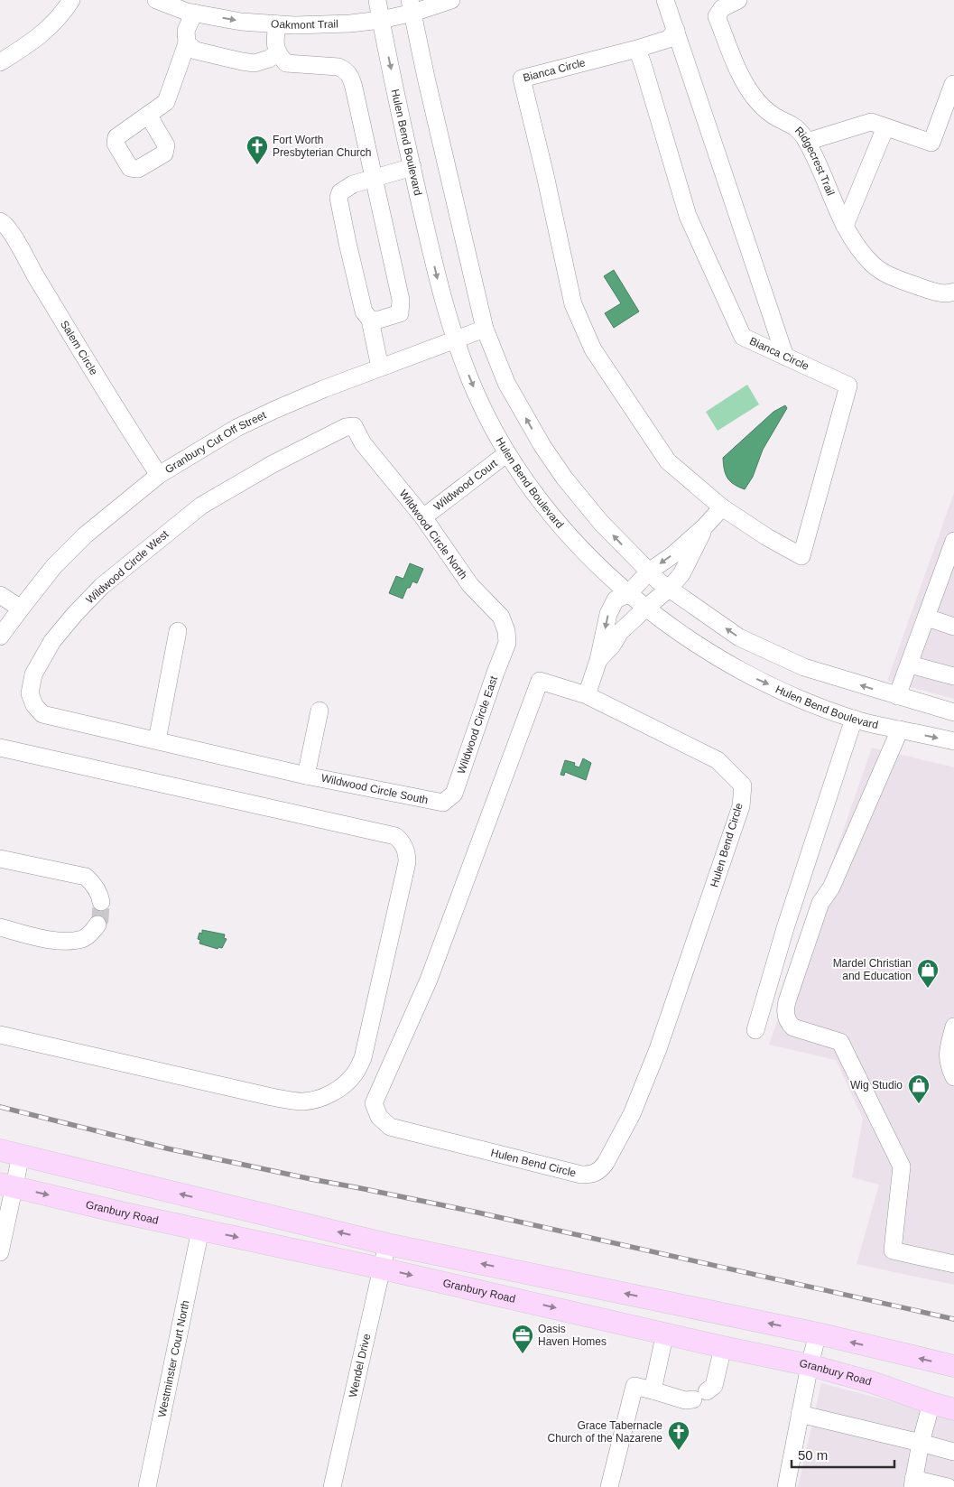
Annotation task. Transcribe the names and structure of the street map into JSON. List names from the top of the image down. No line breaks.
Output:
{"streets":{"main road":["Granbury Road"],"street":["Oakmont Trail","Bianca Circle","Hulen Bend Boulevard","Ridgecrest Trail","Salem Circle","Granbury Cut Off Street","Wildwood Court","Wildwood Circle North","Wildwood Circle West","Wildwood Circle East","Wildwood Circle South","Hulen Bend Circle","Westminster Court North","Wendel Drive"]},"crossings":[["Oakmont Trail","Hulen Bend Boulevard"],["Hulen Bend Boulevard","Granbury Cut Off Street"],["Hulen Bend Boulevard","Wildwood Court"],["Salem Circle","Granbury Cut Off Street"],["Wildwood Court","Wildwood Circle North"],["Wildwood Circle North","Wildwood Circle West"],["Wildwood Circle North","Wildwood Circle East"],["Wildwood Circle West","Wildwood Circle South"],["Wildwood Circle East","Wildwood Circle South"],["Granbury Road","Westminster Court North"],["Granbury Road","Wendel Drive"]],"places":{"church":["Fort Worth Presbyterian Church","Grace Tabernacle Church of the Nazarene"],"shop":["Mardel Christian and Education","Wig Studio"],"office":["Oasis Haven Homes"]},"scale_bar":"50 m"}
